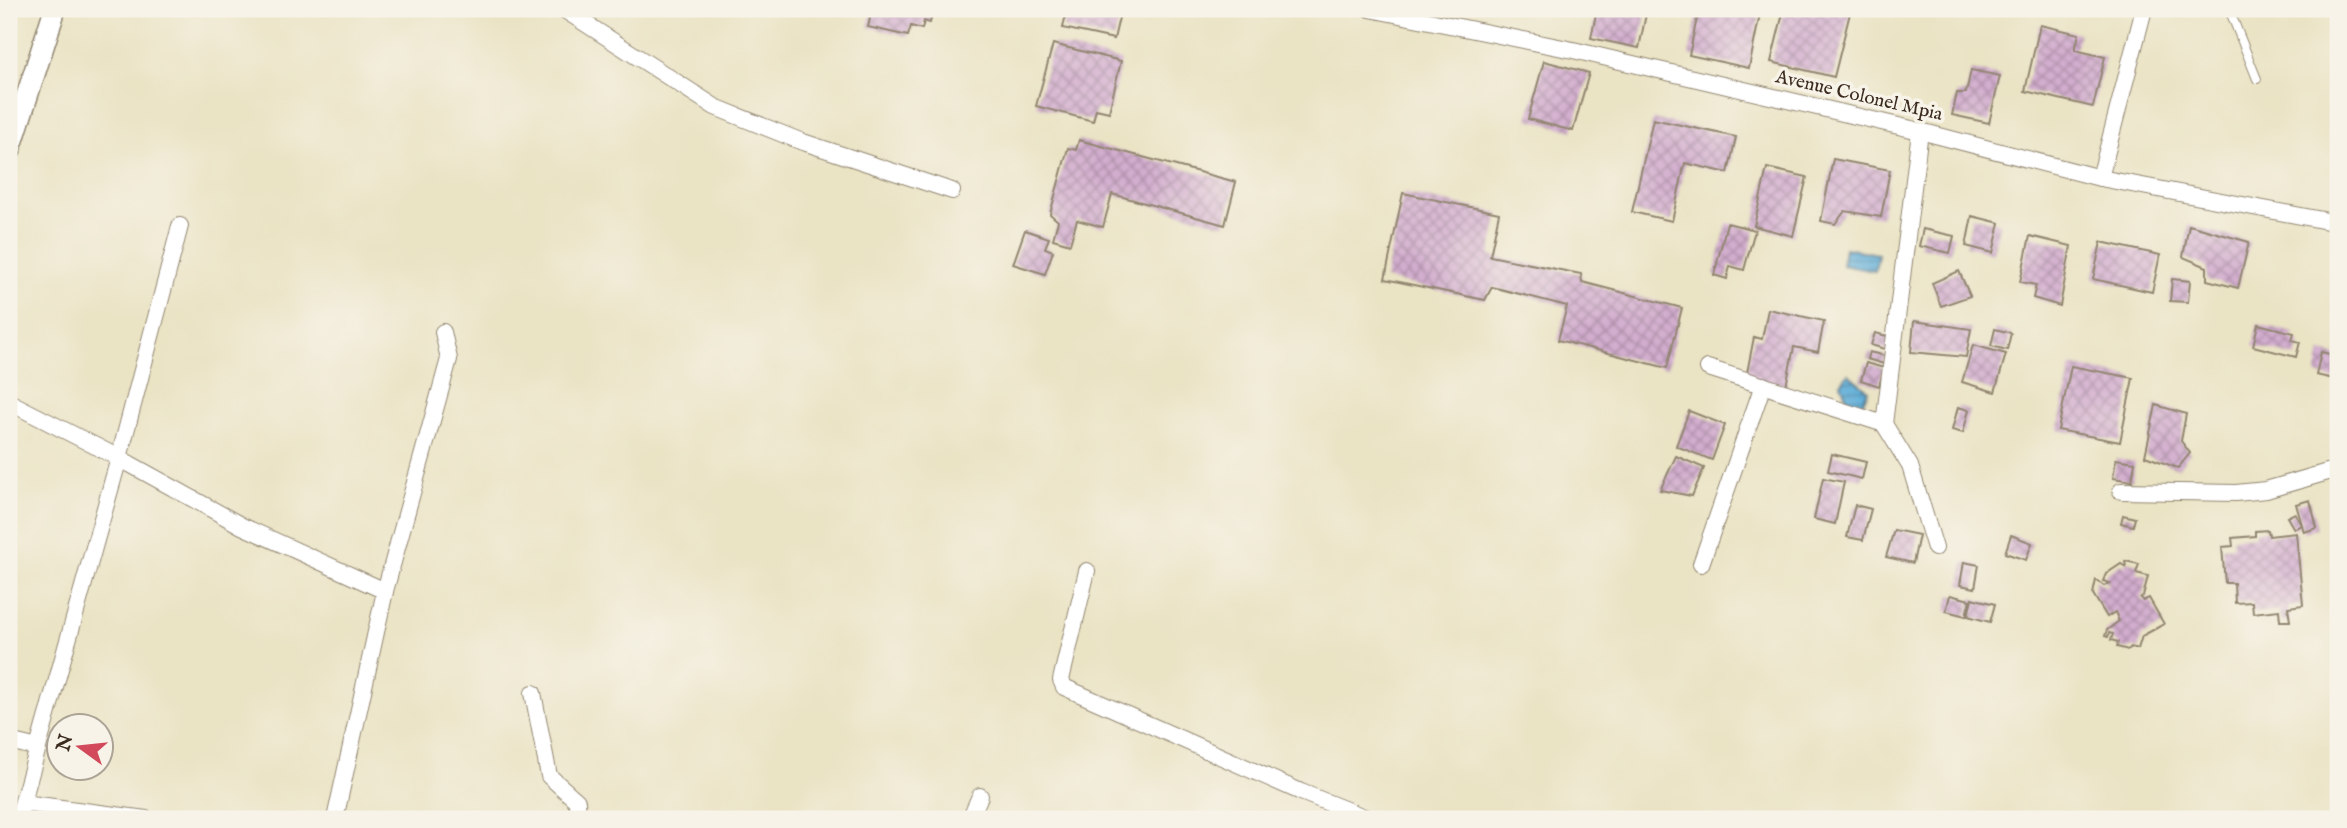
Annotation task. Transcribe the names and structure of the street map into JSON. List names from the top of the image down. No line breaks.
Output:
{"streets":{"street":["Avenue Colonel Mpia"]},"north":"left"}
